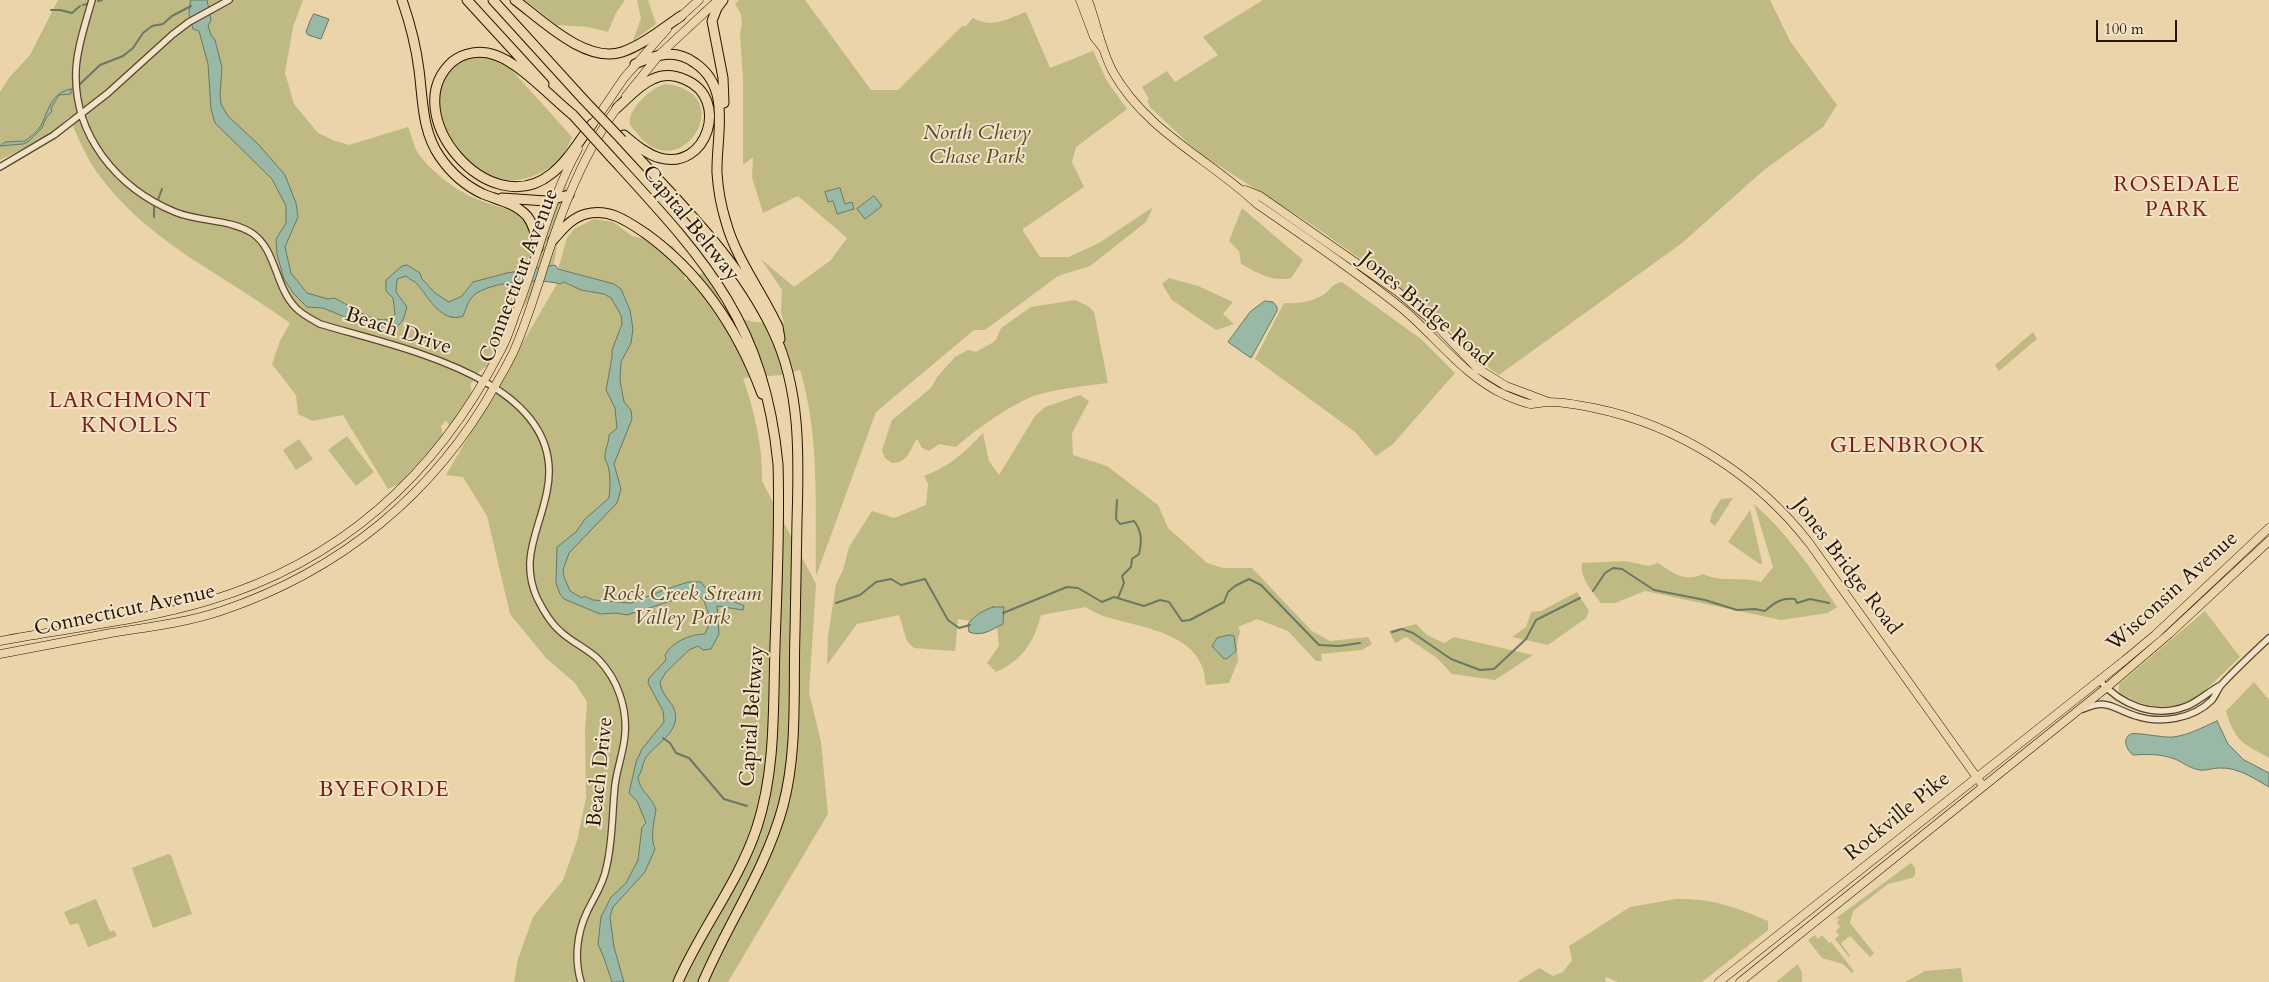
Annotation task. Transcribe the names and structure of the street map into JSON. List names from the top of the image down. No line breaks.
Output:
{"streets":{"highway":["Capital Beltway"],"main road":["Connecticut Avenue","Jones Bridge Road","Wisconsin Avenue","Rockville Pike"],"street":["Beach Drive"]},"crossings":[["Connecticut Avenue","Beach Drive"],["Jones Bridge Road","Rockville Pike"],["Wisconsin Avenue","Rockville Pike"]],"districts":["ROSEDALE PARK","LARCHMONT KNOLLS","GLENBROOK","BYEFORDE"],"parks":["North Chevy Chase Park","Rock Creek Stream Valley Park"],"scale_bar":"100 m"}
